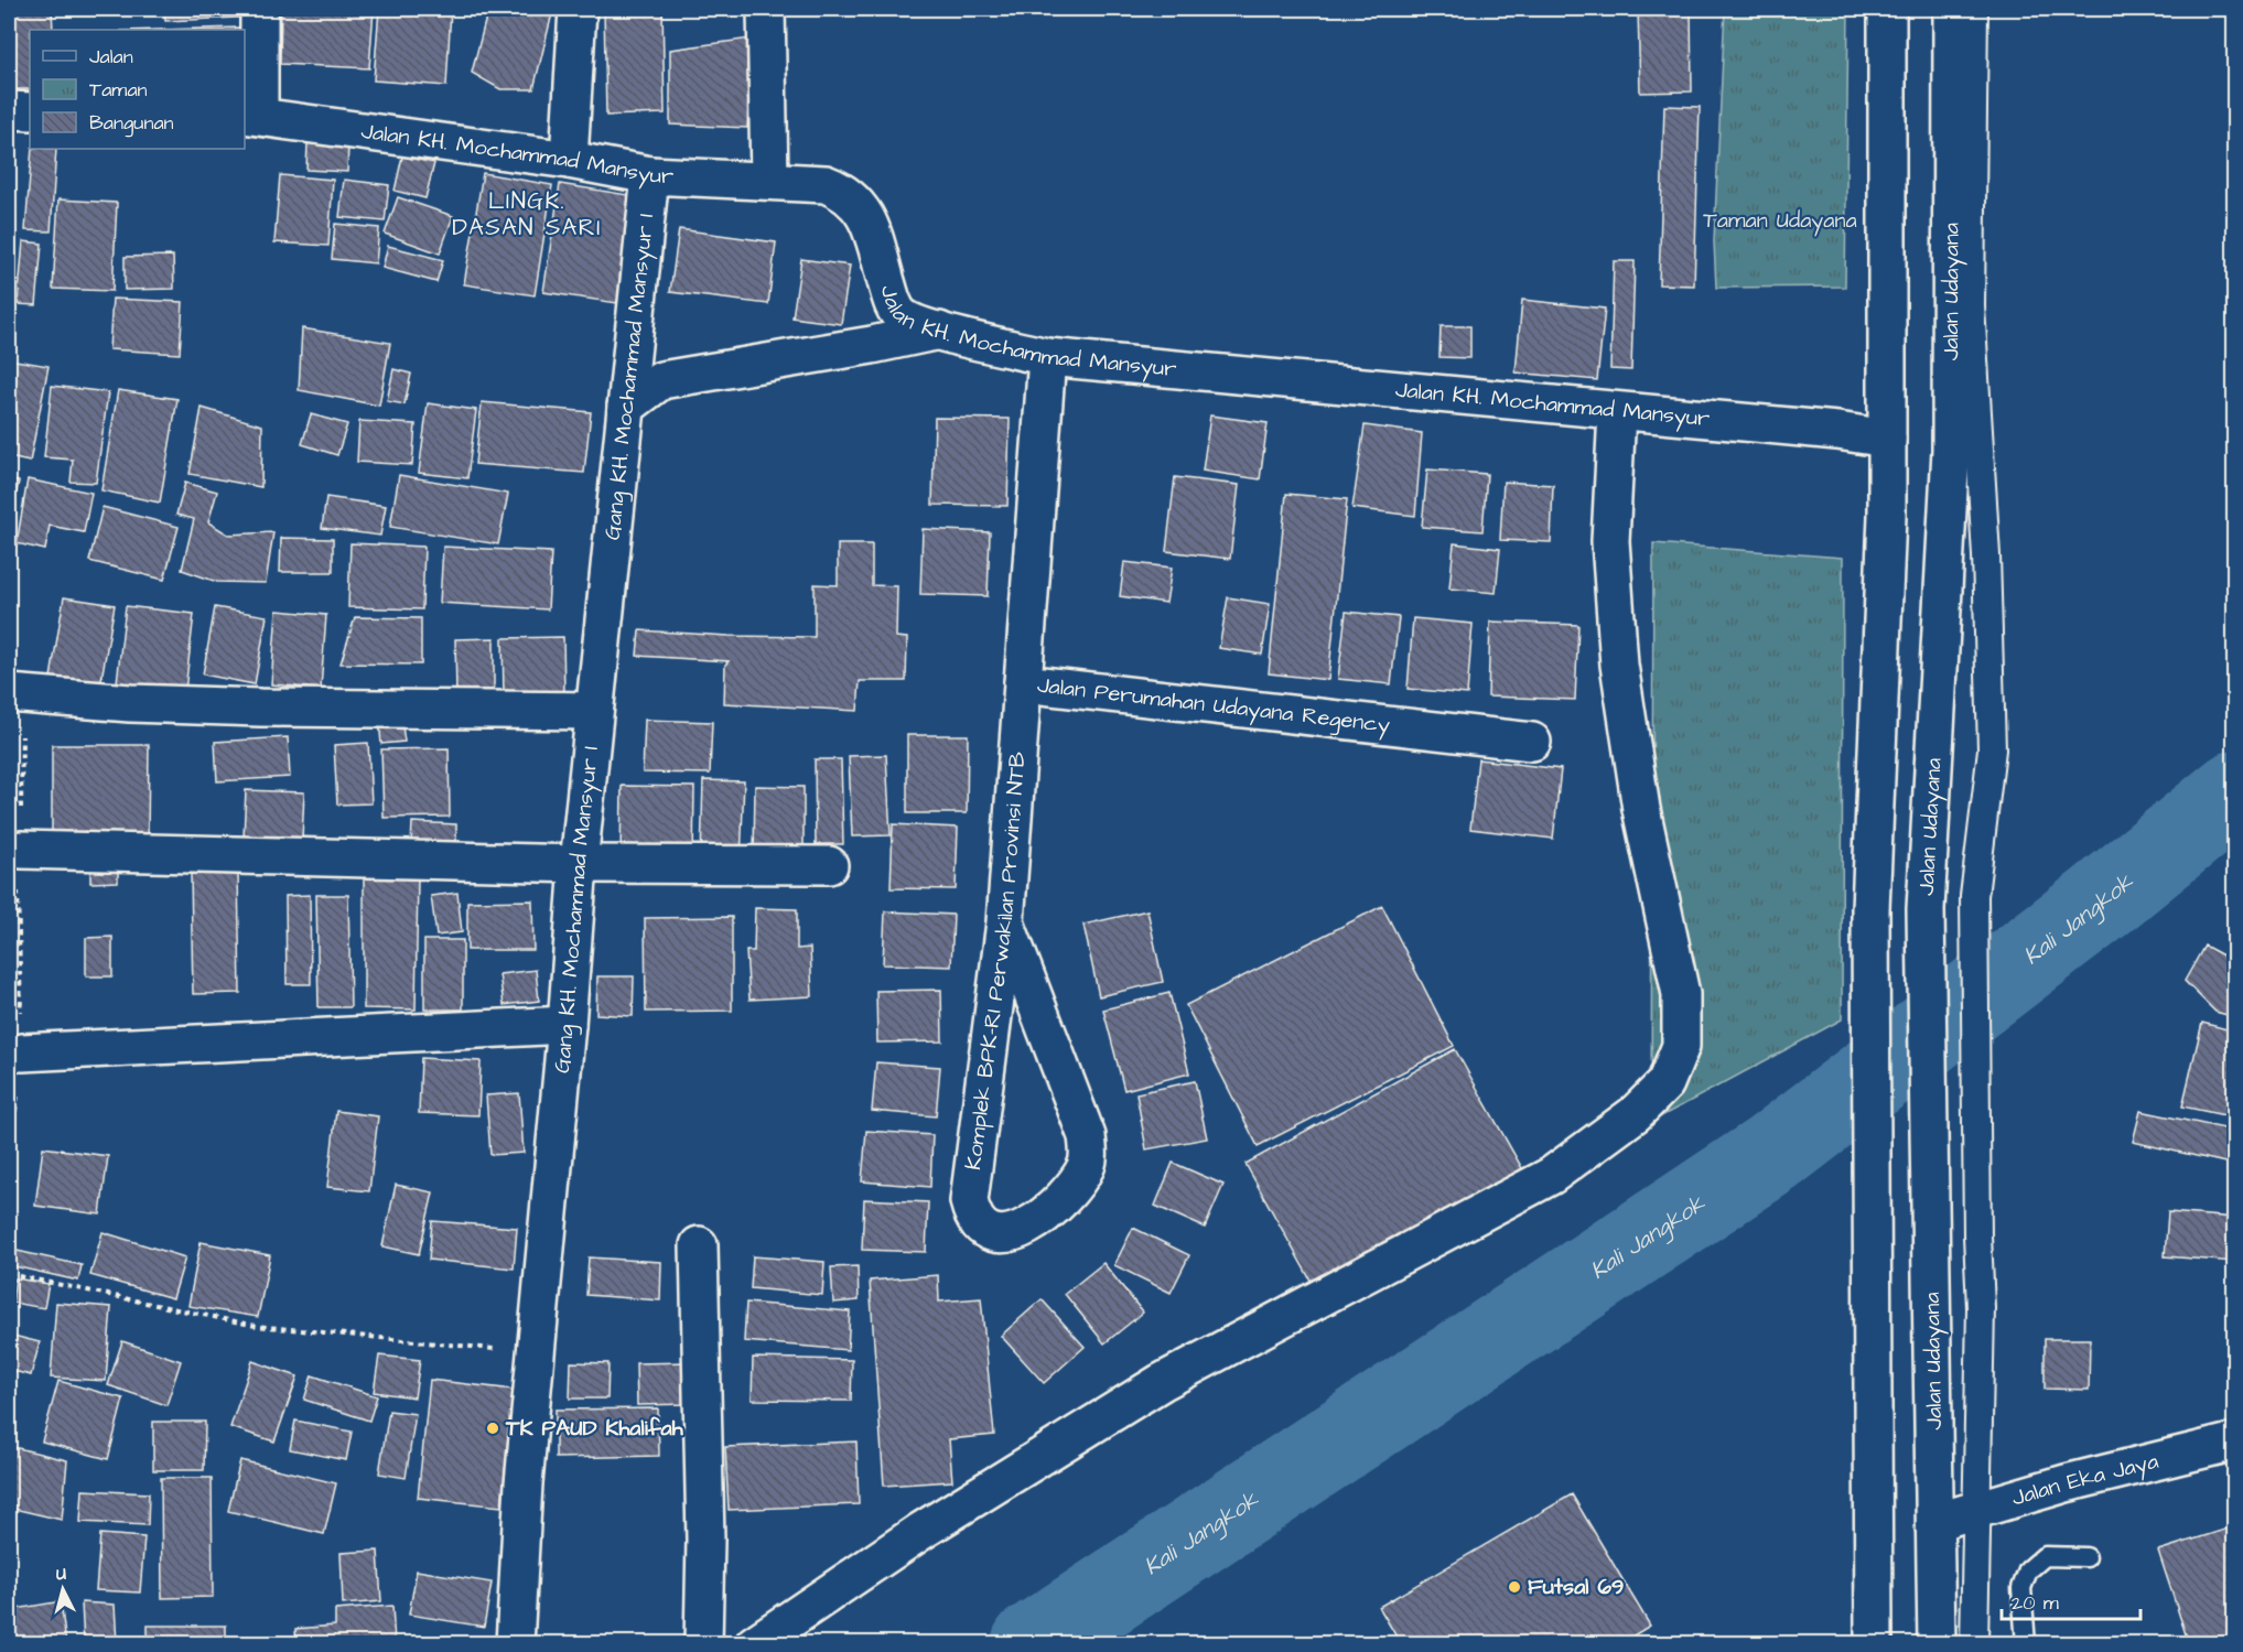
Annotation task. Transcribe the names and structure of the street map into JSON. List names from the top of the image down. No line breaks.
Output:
{"streets":{"street":["Jalan KH. Mochammad Mansyur","Jalan Udayana","Gang KH. Mochammad Mansyur I","Jalan Perumahan Udayana Regency","Komplek BPK-RI Perwakilan Provinsi NTB","Jalan Eka Jaya"]},"crossings":[["Jalan KH. Mochammad Mansyur","Gang KH. Mochammad Mansyur I"],["Jalan KH. Mochammad Mansyur","Jalan Perumahan Udayana Regency"],["Jalan Udayana","Jalan Eka Jaya"],["Jalan Perumahan Udayana Regency","Komplek BPK-RI Perwakilan Provinsi NTB"]],"districts":["LINGK. DASAN SARI"],"water":["Kali Jangkok"],"parks":["Taman Udayana"],"places":["TK PAUD Khalifah","Futsal 69"],"legend":["Jalan","Taman","Bangunan"],"scale_bar":"20 m","north":"top"}
